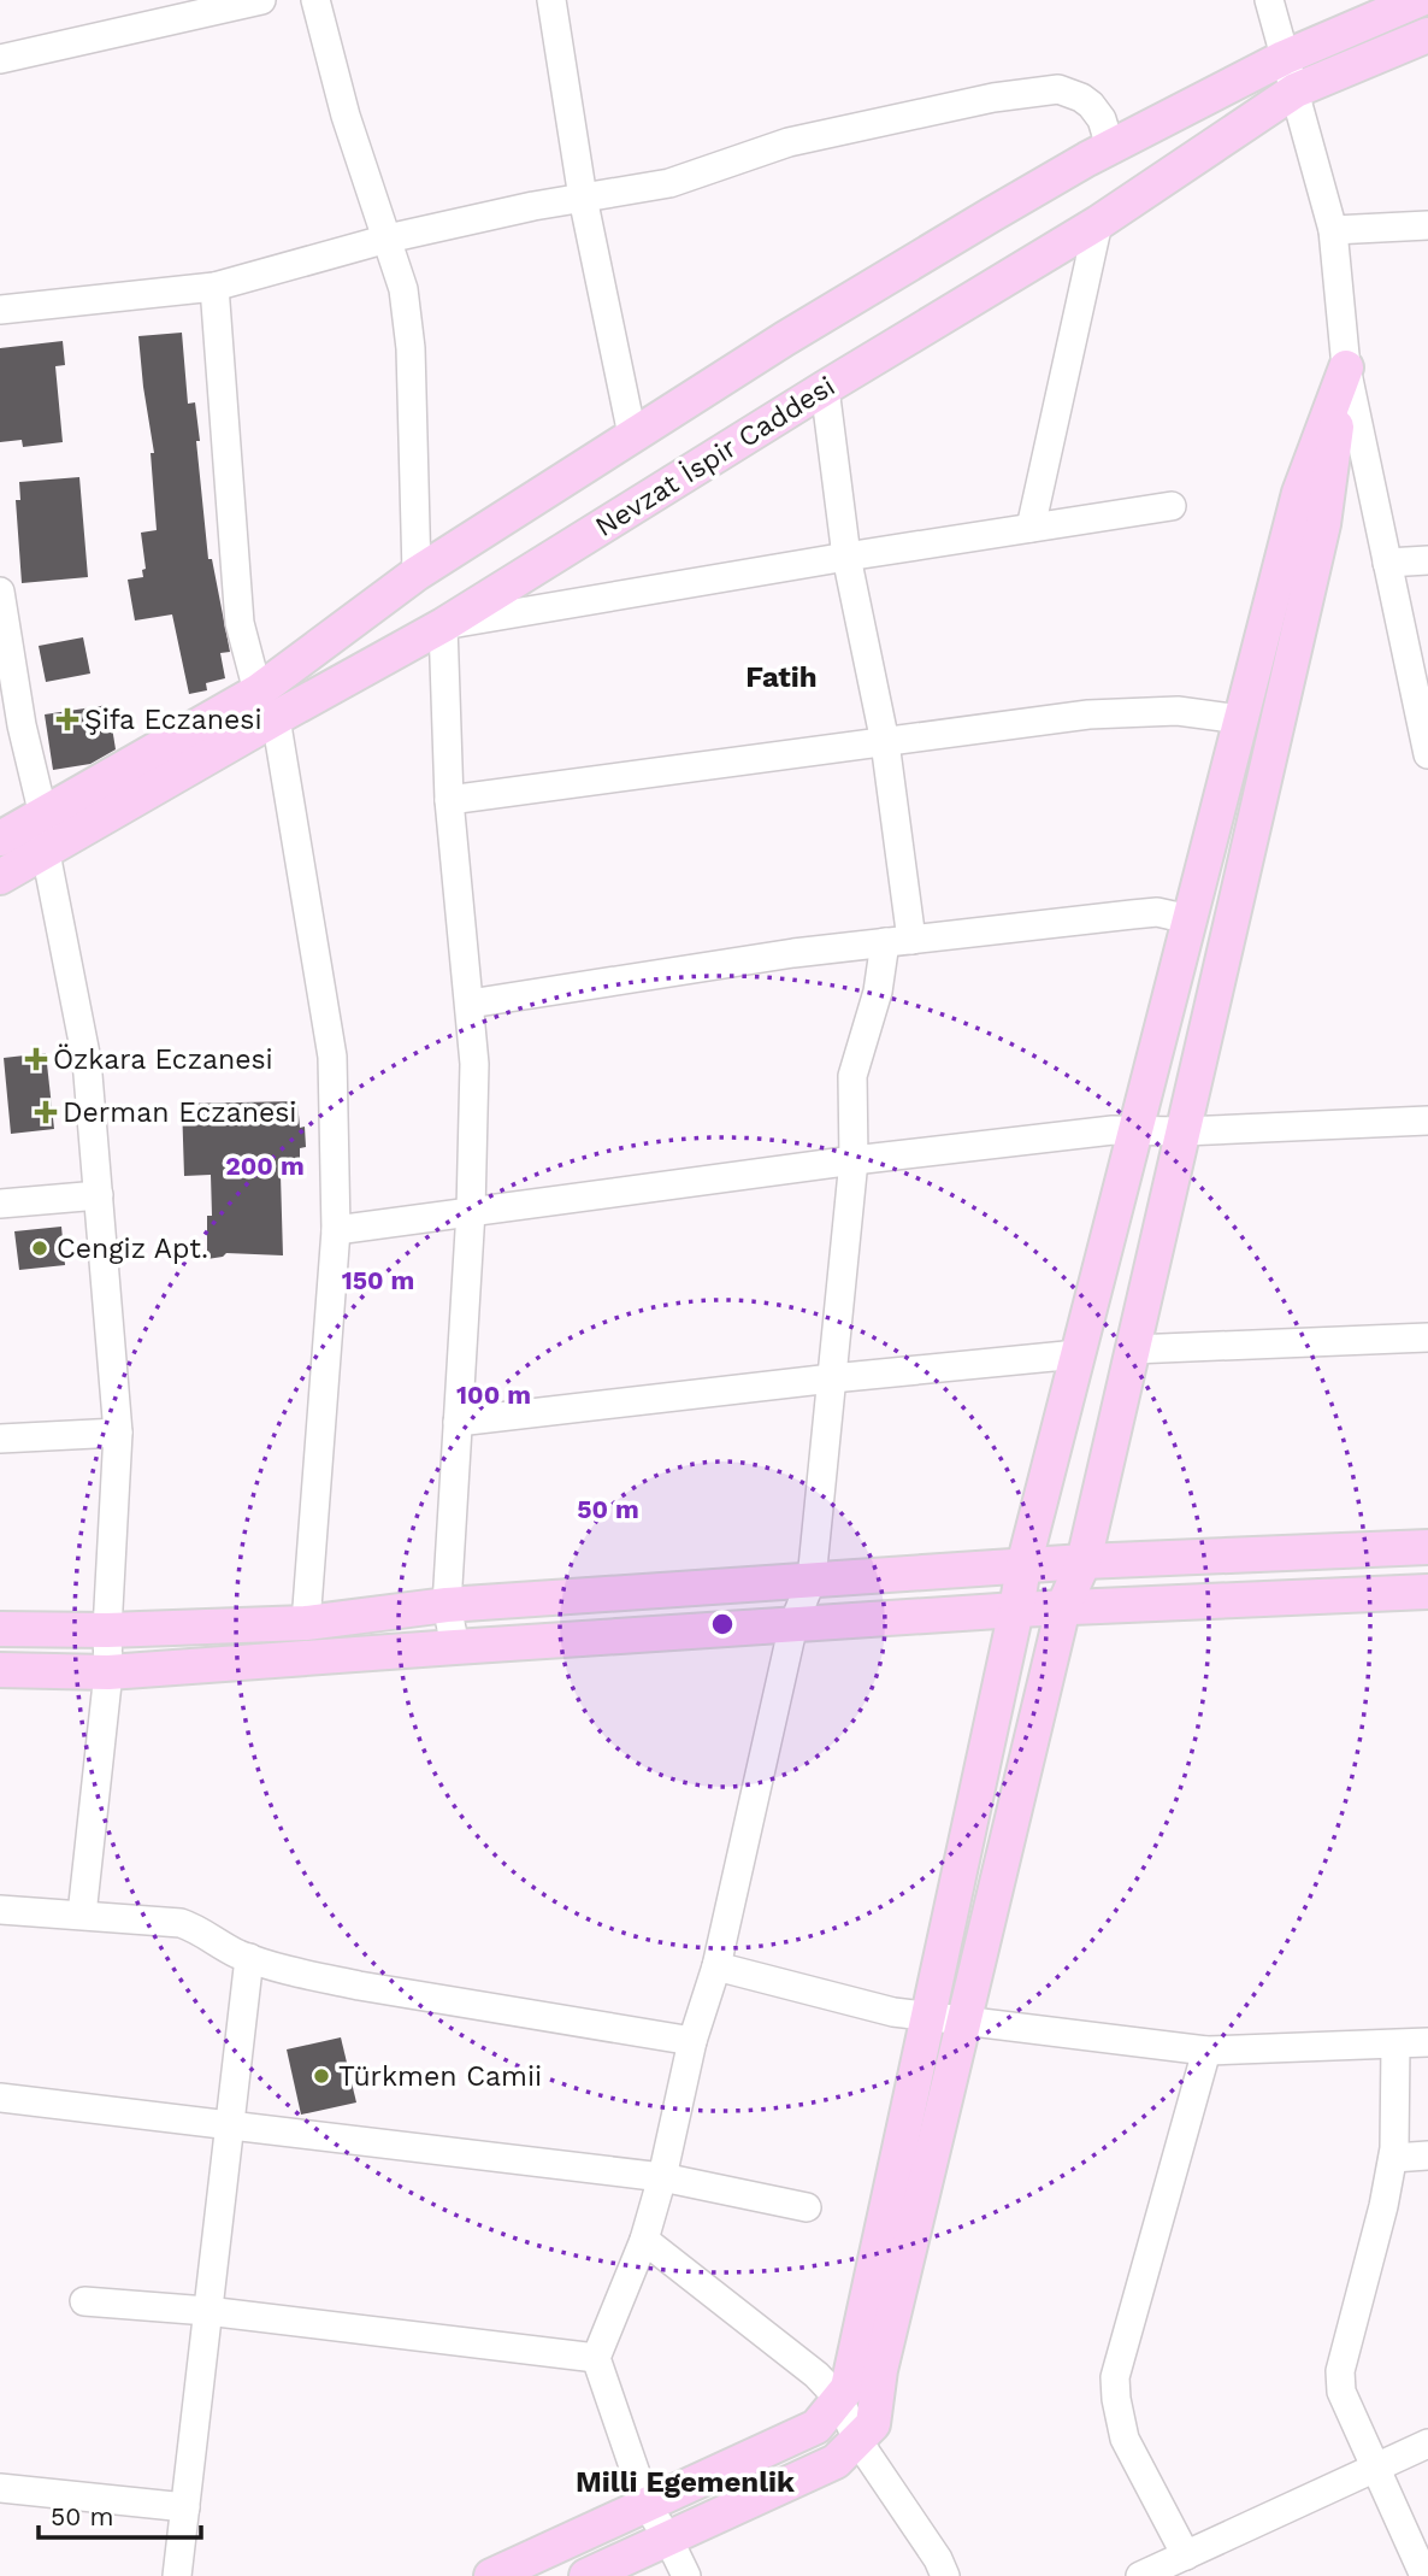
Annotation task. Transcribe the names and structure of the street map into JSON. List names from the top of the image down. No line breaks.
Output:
{"streets":{"main road":["Nevzat İspir Caddesi"]},"districts":["Fatih","Milli Egemenlik"],"places":{"health":["Şifa Eczanesi","Özkara Eczanesi","Derman Eczanesi"],"other":["Cengiz Apt.","Türkmen Camii"]},"scale_bar":"50 m","rings":["200 m","150 m","100 m","50 m"]}
